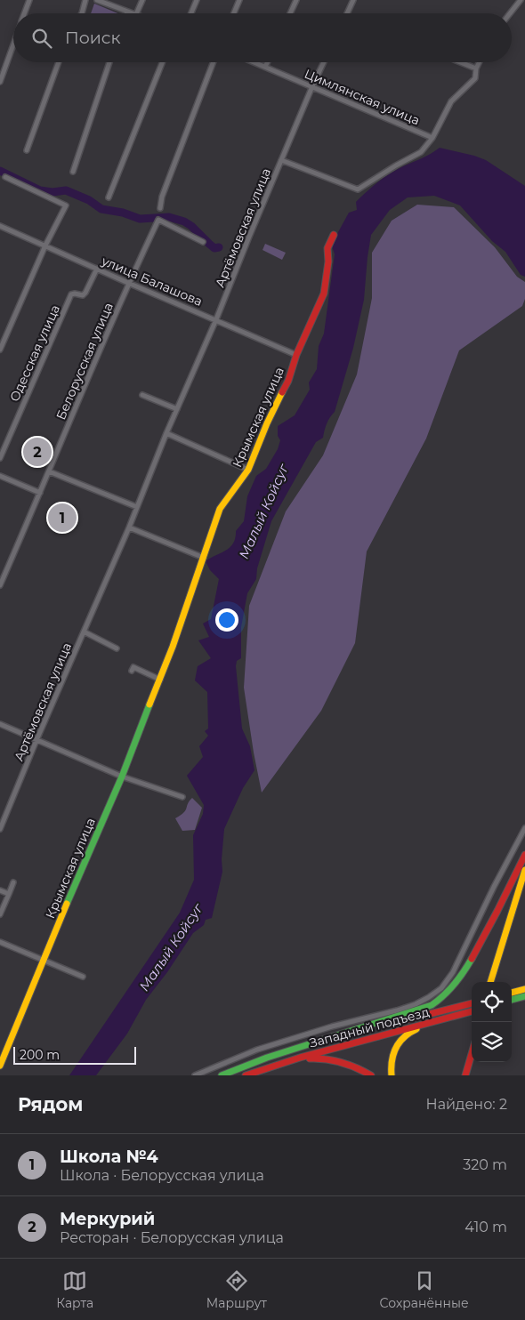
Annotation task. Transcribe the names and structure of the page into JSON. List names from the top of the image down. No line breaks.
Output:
{"streets":{"main road":["Крымская улица","Западный подъезд"],"street":["Цимлянская улица","Артёмовская улица","улица Балашова","Одесская улица","Белорусская улица"]},"crossings":[["Цимлянская улица","Артёмовская улица"],["Артёмовская улица","улица Балашова"],["улица Балашова","Одесская улица"],["улица Балашова","Белорусская улица"],["улица Балашова","Крымская улица"]],"water":["Малый Койсуг"],"scale_bar":"200 m","page":{"search":"Поиск","pins":["2","1"],"scale":"200 m","heading":["Рядом","Найдено: 2"],"list":[{"mark":"1","name":"Школа №4","note":"Школа · Белорусская улица","value":"320 m"},{"mark":"2","name":"Меркурий","note":"Ресторан · Белорусская улица","value":"410 m"}],"nav":["Карта","Маршрут","Сохранённые"]}}
